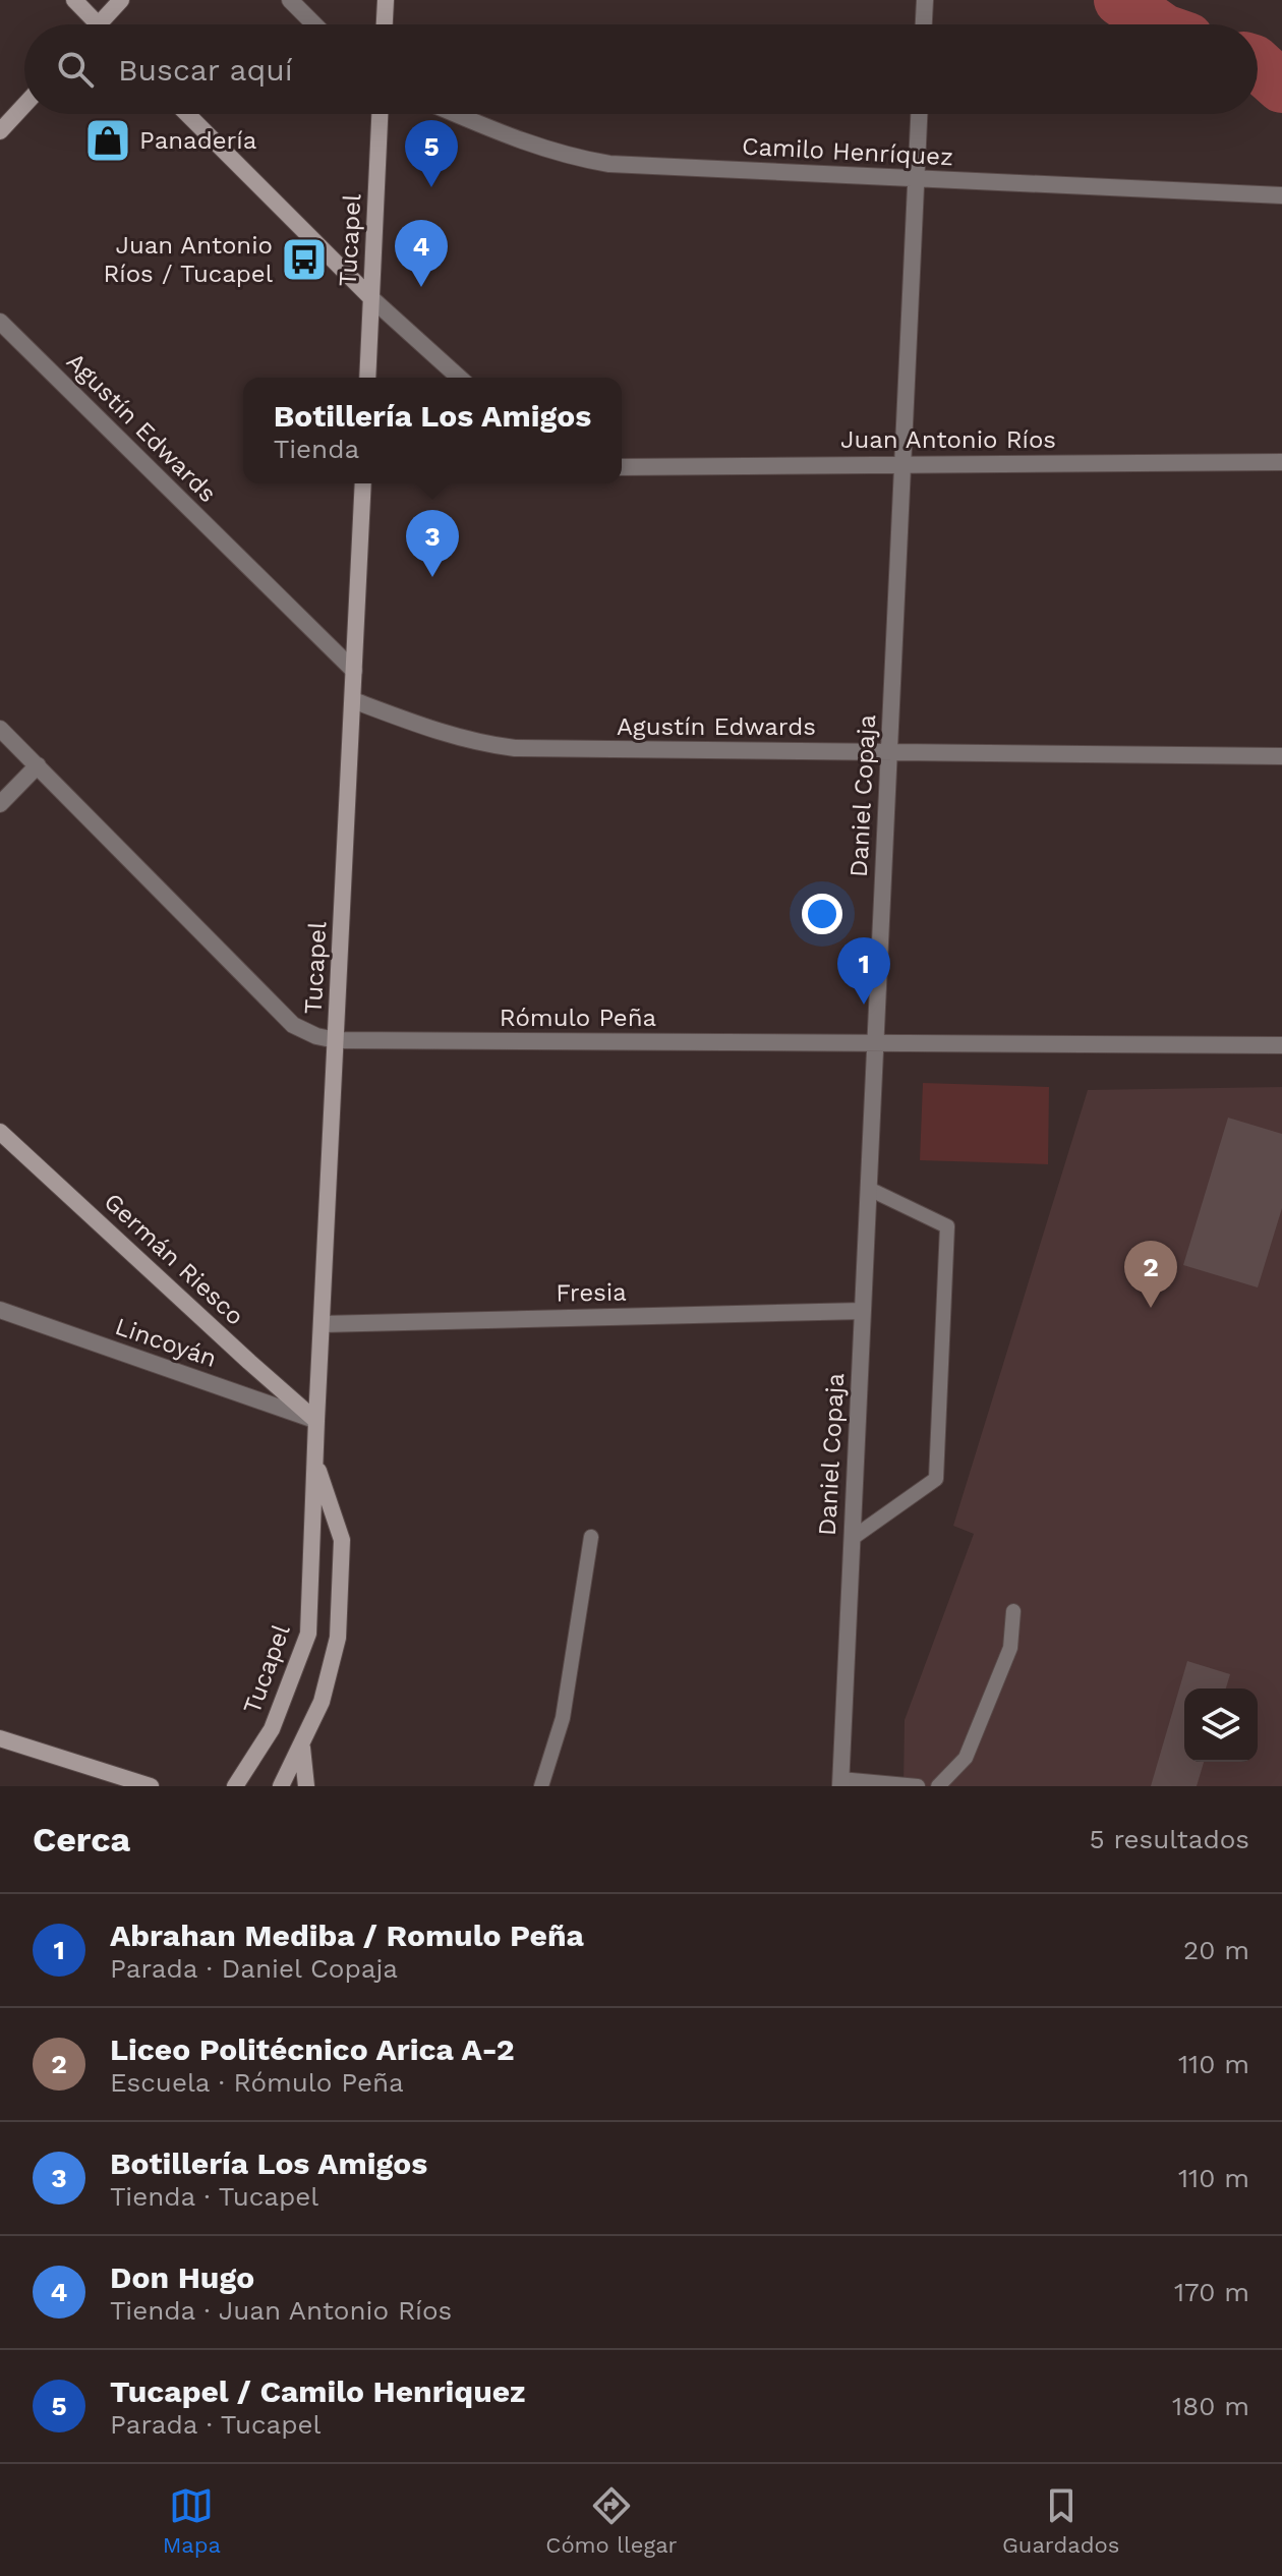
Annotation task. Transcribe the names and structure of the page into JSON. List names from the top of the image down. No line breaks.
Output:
{"streets":{"main road":["Tucapel","Germán Riesco"],"street":["Camilo Henríquez","Agustín Edwards","Juan Antonio Ríos","Daniel Copaja","Rómulo Peña","Fresia","Lincoyán"]},"crossings":[["Camilo Henríquez","Daniel Copaja"],["Tucapel","Agustín Edwards"],["Tucapel","Rómulo Peña"],["Tucapel","Germán Riesco"],["Tucapel","Fresia"],["Tucapel","Lincoyán"],["Agustín Edwards","Daniel Copaja"],["Juan Antonio Ríos","Daniel Copaja"],["Daniel Copaja","Rómulo Peña"],["Daniel Copaja","Fresia"],["Germán Riesco","Lincoyán"]],"places":{"shop":["Panadería"],"bus stop":["Juan Antonio Ríos / Tucapel"]},"page":{"search":"Buscar aquí","pins":["5","4","3","1","2"],"popup":["Botillería Los Amigos","Tienda"],"heading":["Cerca","5 resultados"],"list":[{"mark":"1","name":"Abrahan Mediba / Romulo Peña","note":"Parada · Daniel Copaja","value":"20 m"},{"mark":"2","name":"Liceo Politécnico Arica A-2","note":"Escuela · Rómulo Peña","value":"110 m"},{"mark":"3","name":"Botillería Los Amigos","note":"Tienda · Tucapel","value":"110 m"},{"mark":"4","name":"Don Hugo","note":"Tienda · Juan Antonio Ríos","value":"170 m"},{"mark":"5","name":"Tucapel / Camilo Henriquez","note":"Parada · Tucapel","value":"180 m"}],"nav":["Mapa","Cómo llegar","Guardados"]}}
